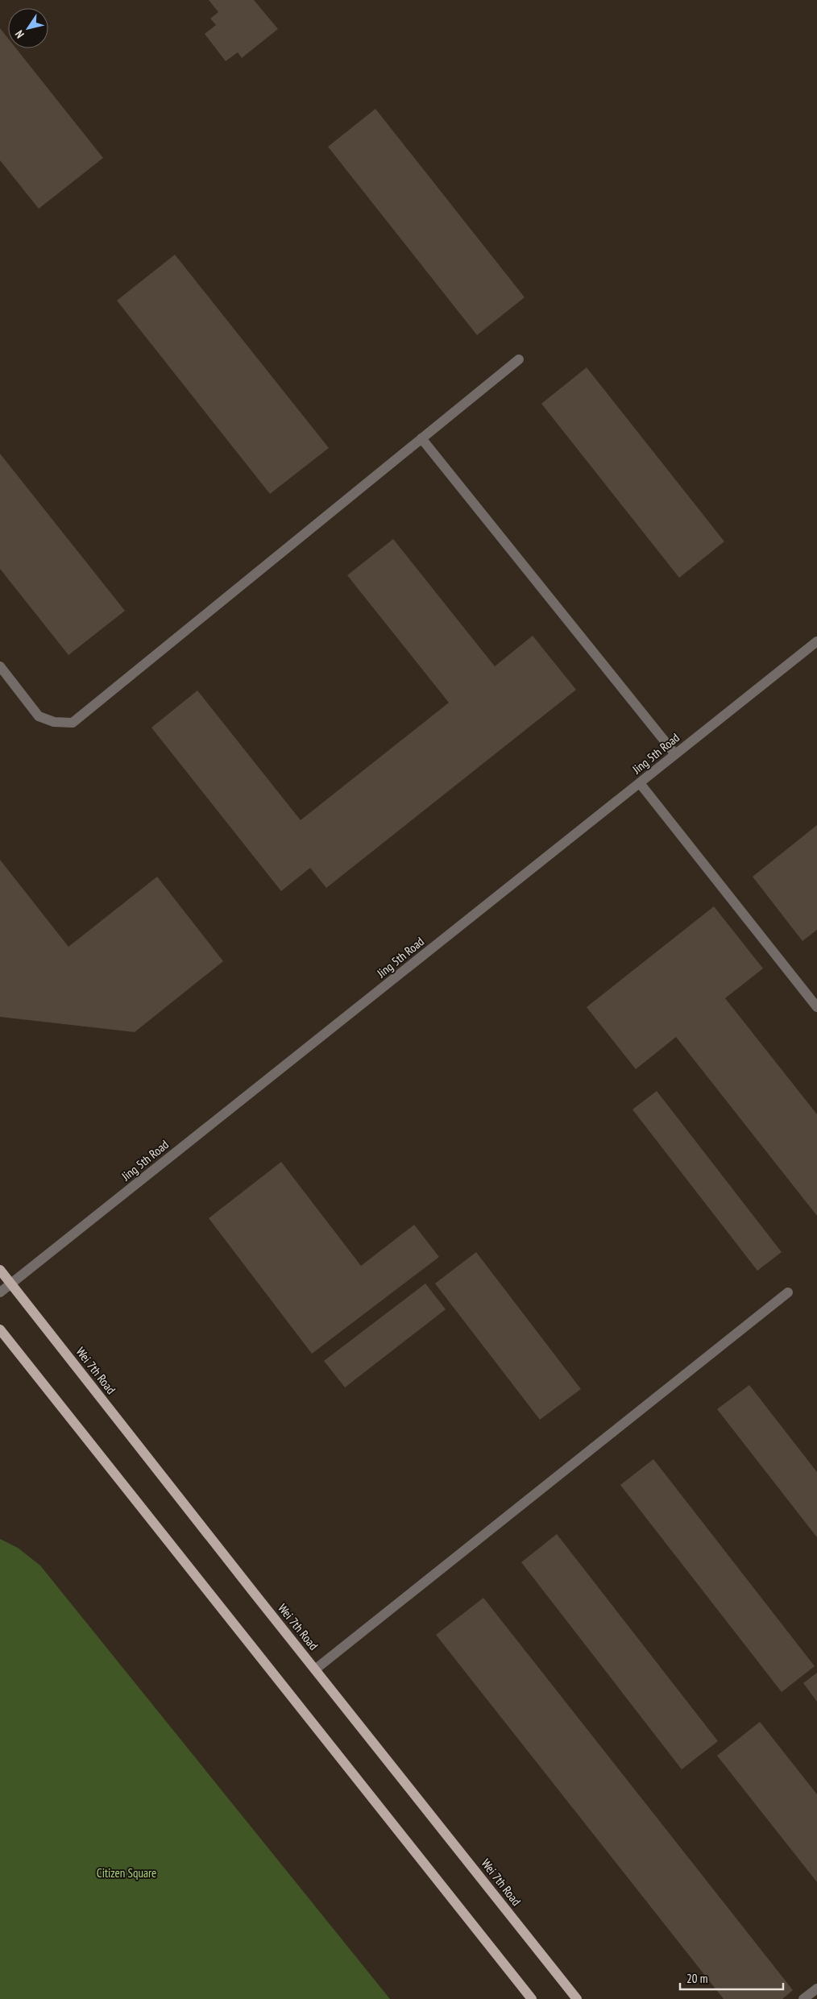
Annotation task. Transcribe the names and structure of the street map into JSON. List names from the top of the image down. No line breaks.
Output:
{"streets":{"main road":["Wei 7th Road"],"street":["Jing 5th Road"]},"crossings":[["Jing 5th Road","Wei 7th Road"]],"parks":["Citizen Square"],"scale_bar":"20 m","north":"bottom left"}
